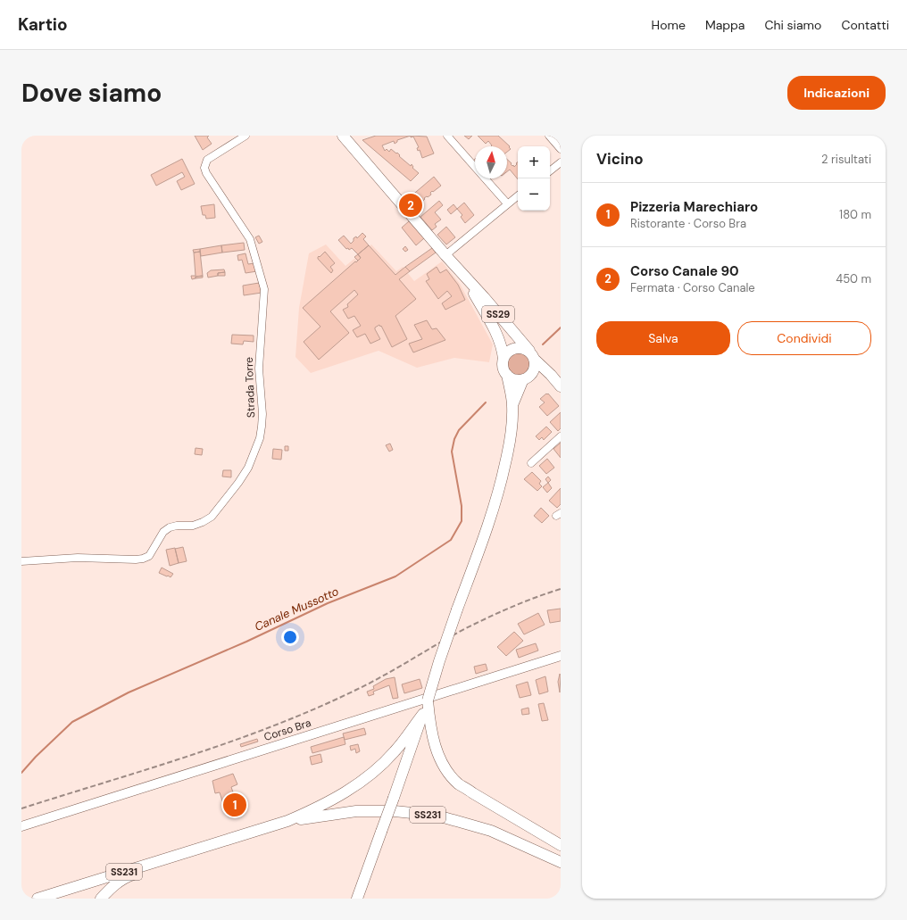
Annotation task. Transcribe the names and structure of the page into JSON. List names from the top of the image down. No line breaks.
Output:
{"streets":{"main road":["SS29","SS231"],"street":["Strada Torre","Corso Bra"]},"water":["Canale Mussotto"],"north":"top","page":{"header":"Kartio","nav":["Home","Mappa","Chi siamo","Contatti"],"buttons":["Indicazioni",["Salva","Condividi"]],"title":"Dove siamo","heading":["Vicino","2 risultati"],"map_buttons":["+","−"],"list":[{"mark":"1","name":"Pizzeria Marechiaro","note":"Ristorante · Corso Bra","value":"180 m"},{"mark":"2","name":"Corso Canale 90","note":"Fermata · Corso Canale","value":"450 m"}],"pins":["2","1"]}}
